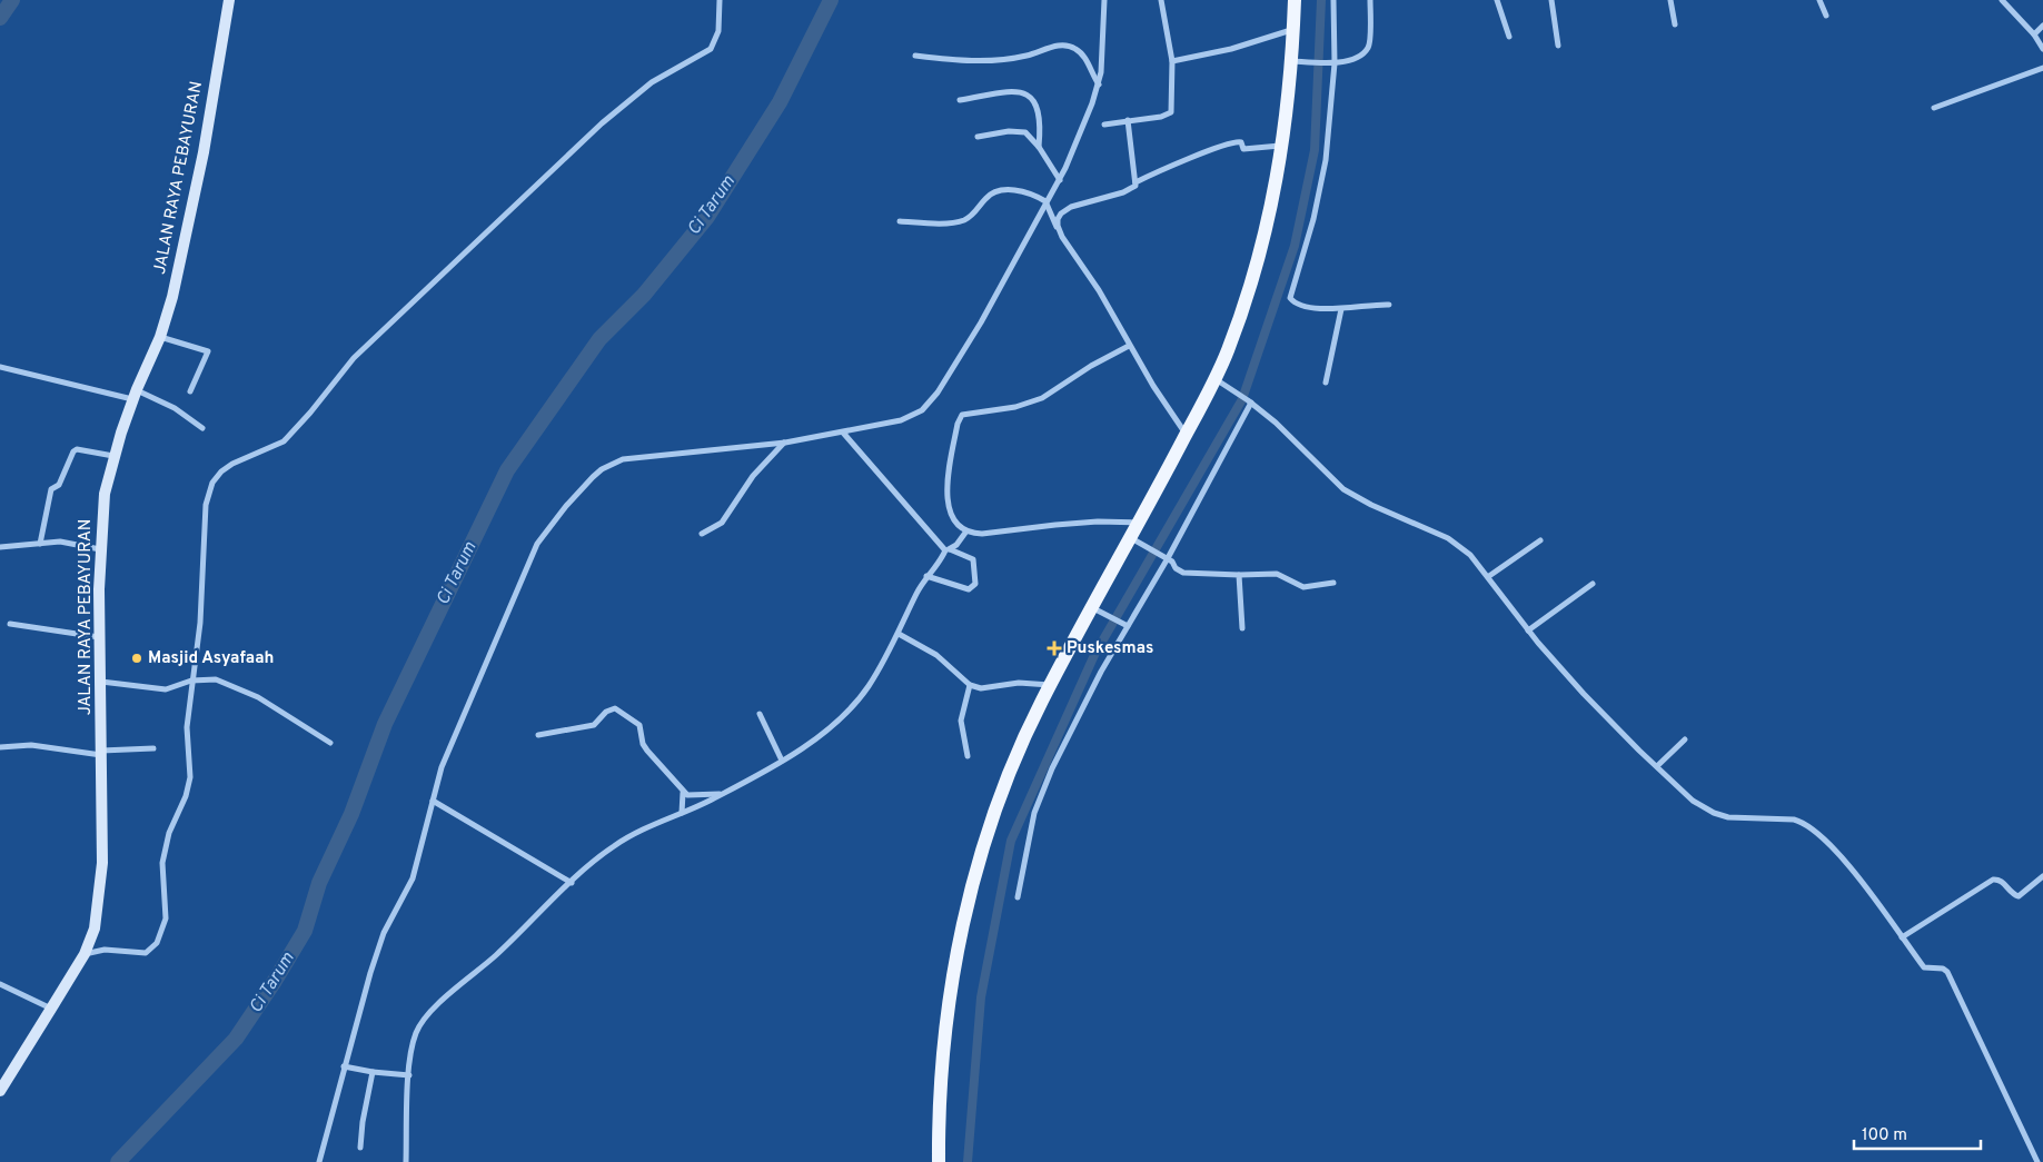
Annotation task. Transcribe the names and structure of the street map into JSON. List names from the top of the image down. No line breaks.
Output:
{"streets":{"main road":["JALAN RAYA PEBAYURAN"]},"water":["Ci Tarum"],"places":{"health":["Puskesmas"],"other":["Masjid Asyafaah"]},"scale_bar":"100 m"}
